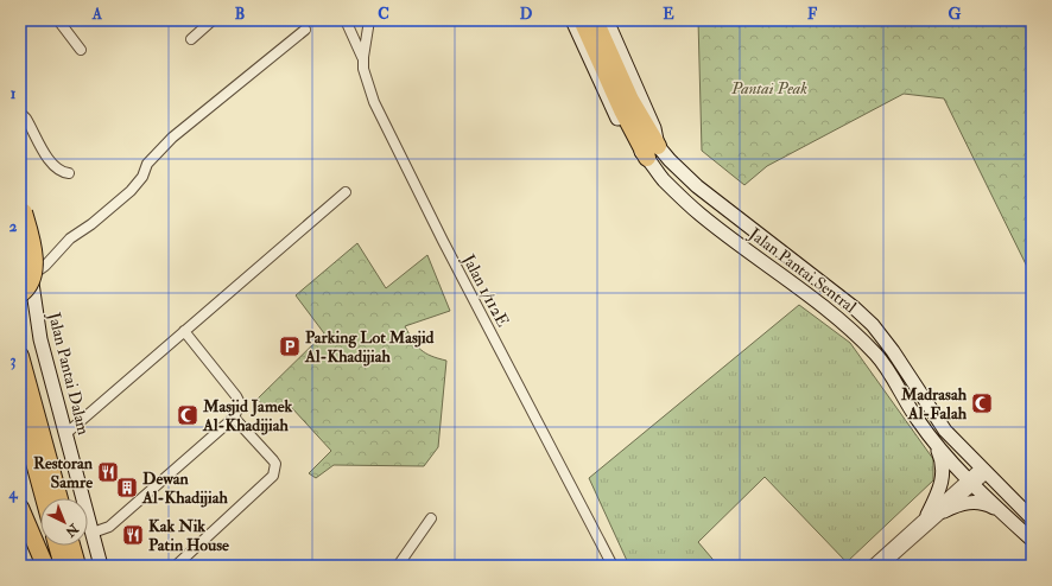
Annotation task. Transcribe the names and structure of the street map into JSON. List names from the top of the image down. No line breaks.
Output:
{"streets":{"main road":["Jalan Pantai Sentral","Jalan Pantai Dalam"],"street":["Jalan 1/112E"]},"parks":["Pantai Peak"],"places":{"parking":["Parking Lot Masjid Al-Khadijiah"],"mosque":["Madrasah Al-Falah","Masjid Jamek Al-Khadijiah"],"restaurant":["Restoran Samre","Kak Nik Patin House"],"building":["Dewan Al-Khadijiah"]},"north":"bottom right","grid":{"columns":["A","B","C","D","E","F","G"],"rows":["1","2","3","4"]}}
